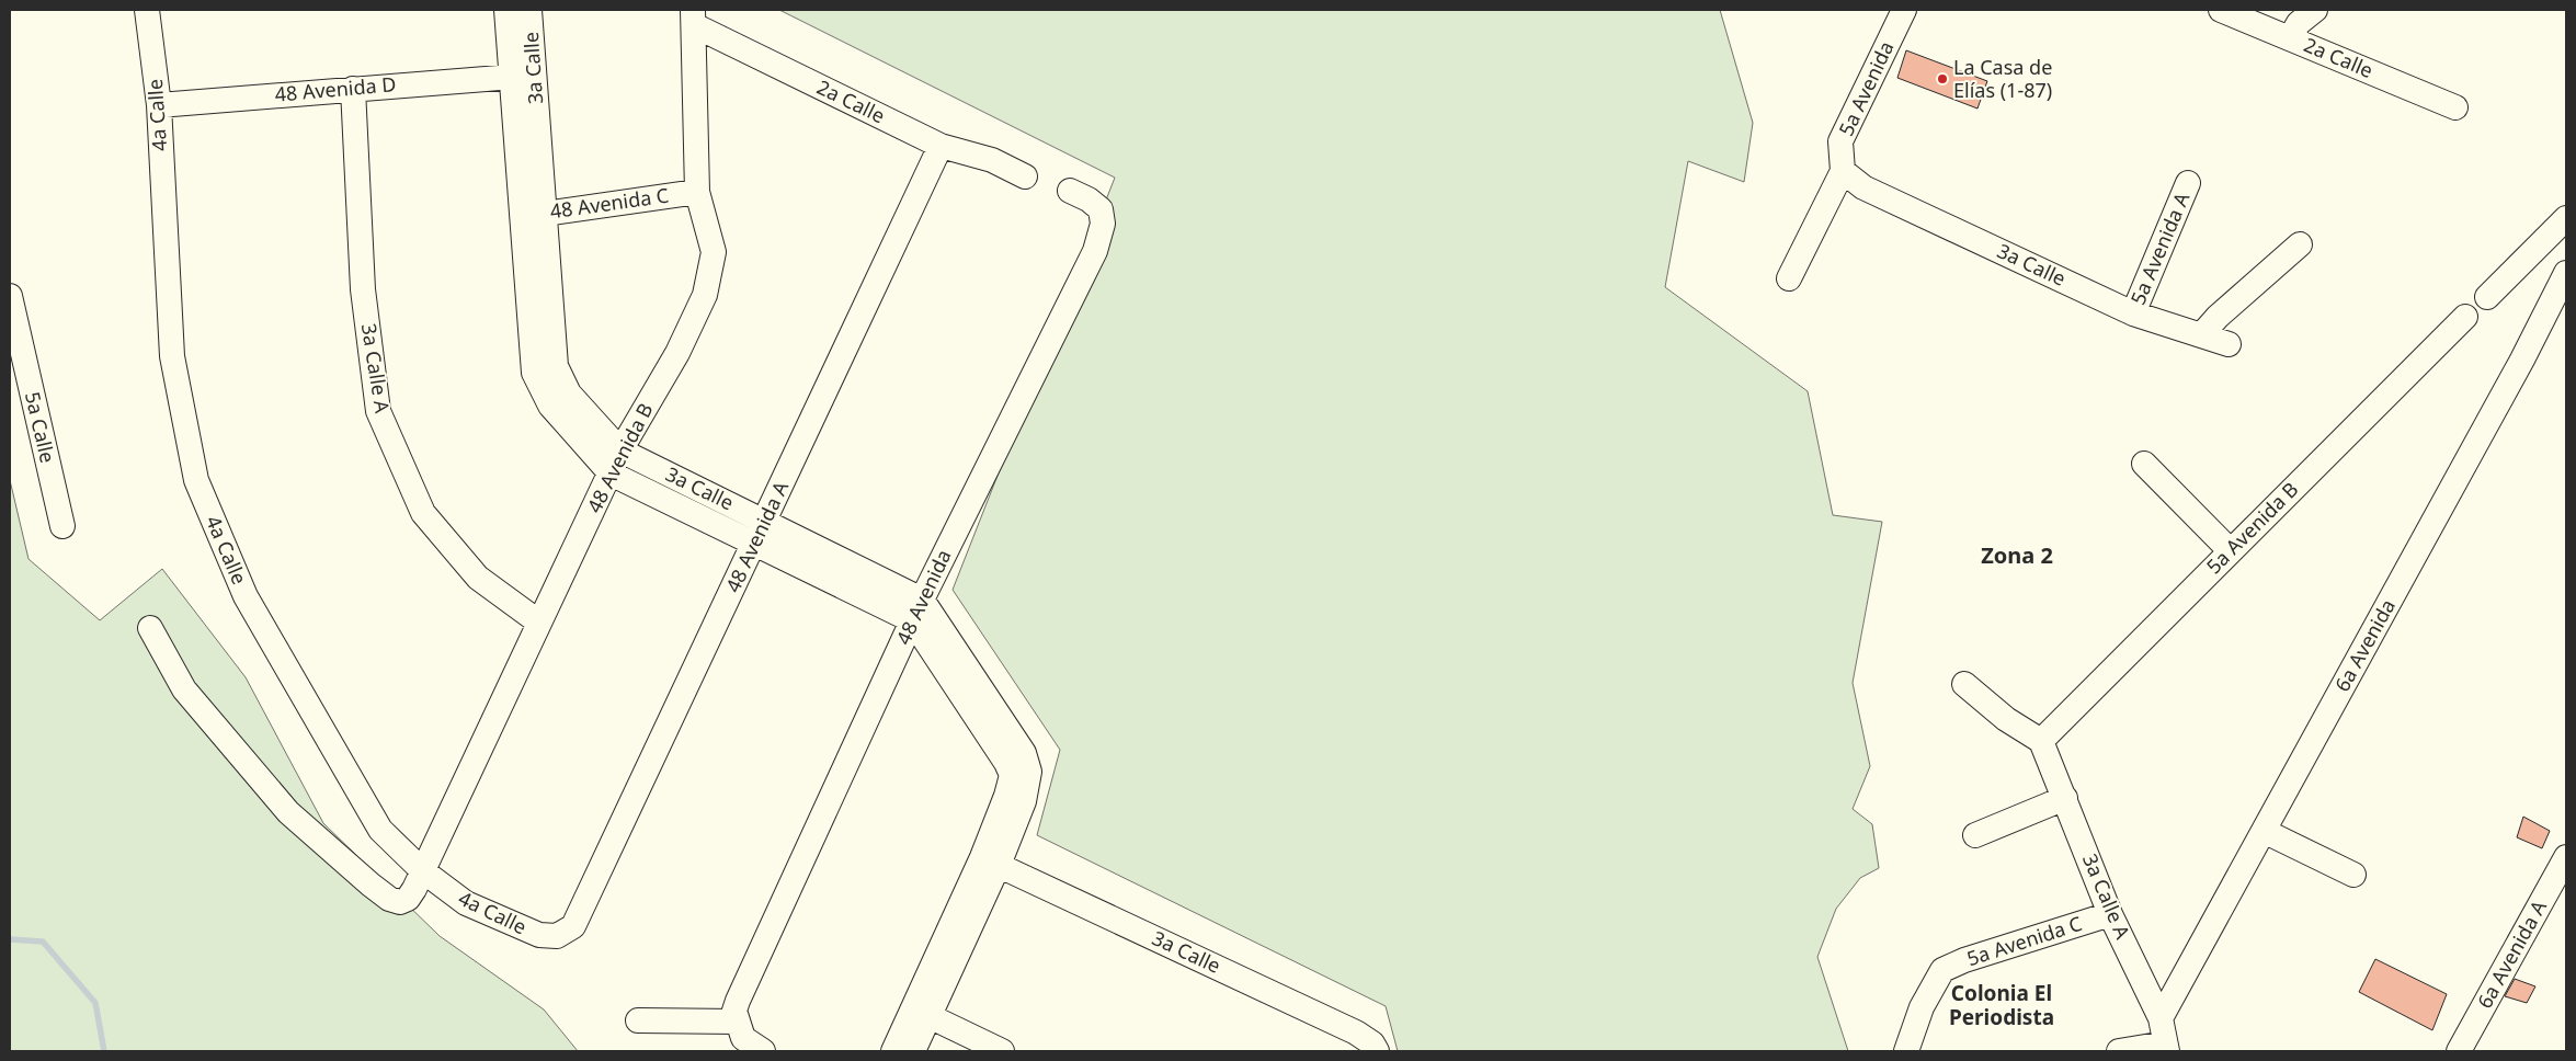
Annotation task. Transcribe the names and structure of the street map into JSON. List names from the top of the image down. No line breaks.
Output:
{"streets":{"street":["2a Calle","3a Calle","5a Avenida","48 Avenida D","4a Calle","48 Avenida C","5a Avenida A","3a Calle A","5a Calle","48 Avenida B","5a Avenida B","48 Avenida A","48 Avenida","6a Avenida","5a Avenida C","6a Avenida A"]},"crossings":[["2a Calle","48 Avenida B"],["2a Calle","48 Avenida A"],["3a Calle","5a Avenida"],["3a Calle","48 Avenida D"],["3a Calle","48 Avenida C"],["3a Calle","5a Avenida A"],["3a Calle","48 Avenida B"],["3a Calle","48 Avenida A"],["3a Calle","48 Avenida"],["48 Avenida D","4a Calle"],["48 Avenida D","3a Calle A"],["4a Calle","48 Avenida B"],["4a Calle","48 Avenida A"],["48 Avenida C","48 Avenida B"],["3a Calle A","48 Avenida B"],["3a Calle A","5a Avenida B"],["3a Calle A","6a Avenida"],["3a Calle A","5a Avenida C"]],"districts":["Zona 2","Colonia El Periodista"],"places":["La Casa de Elías (1-87)"]}
